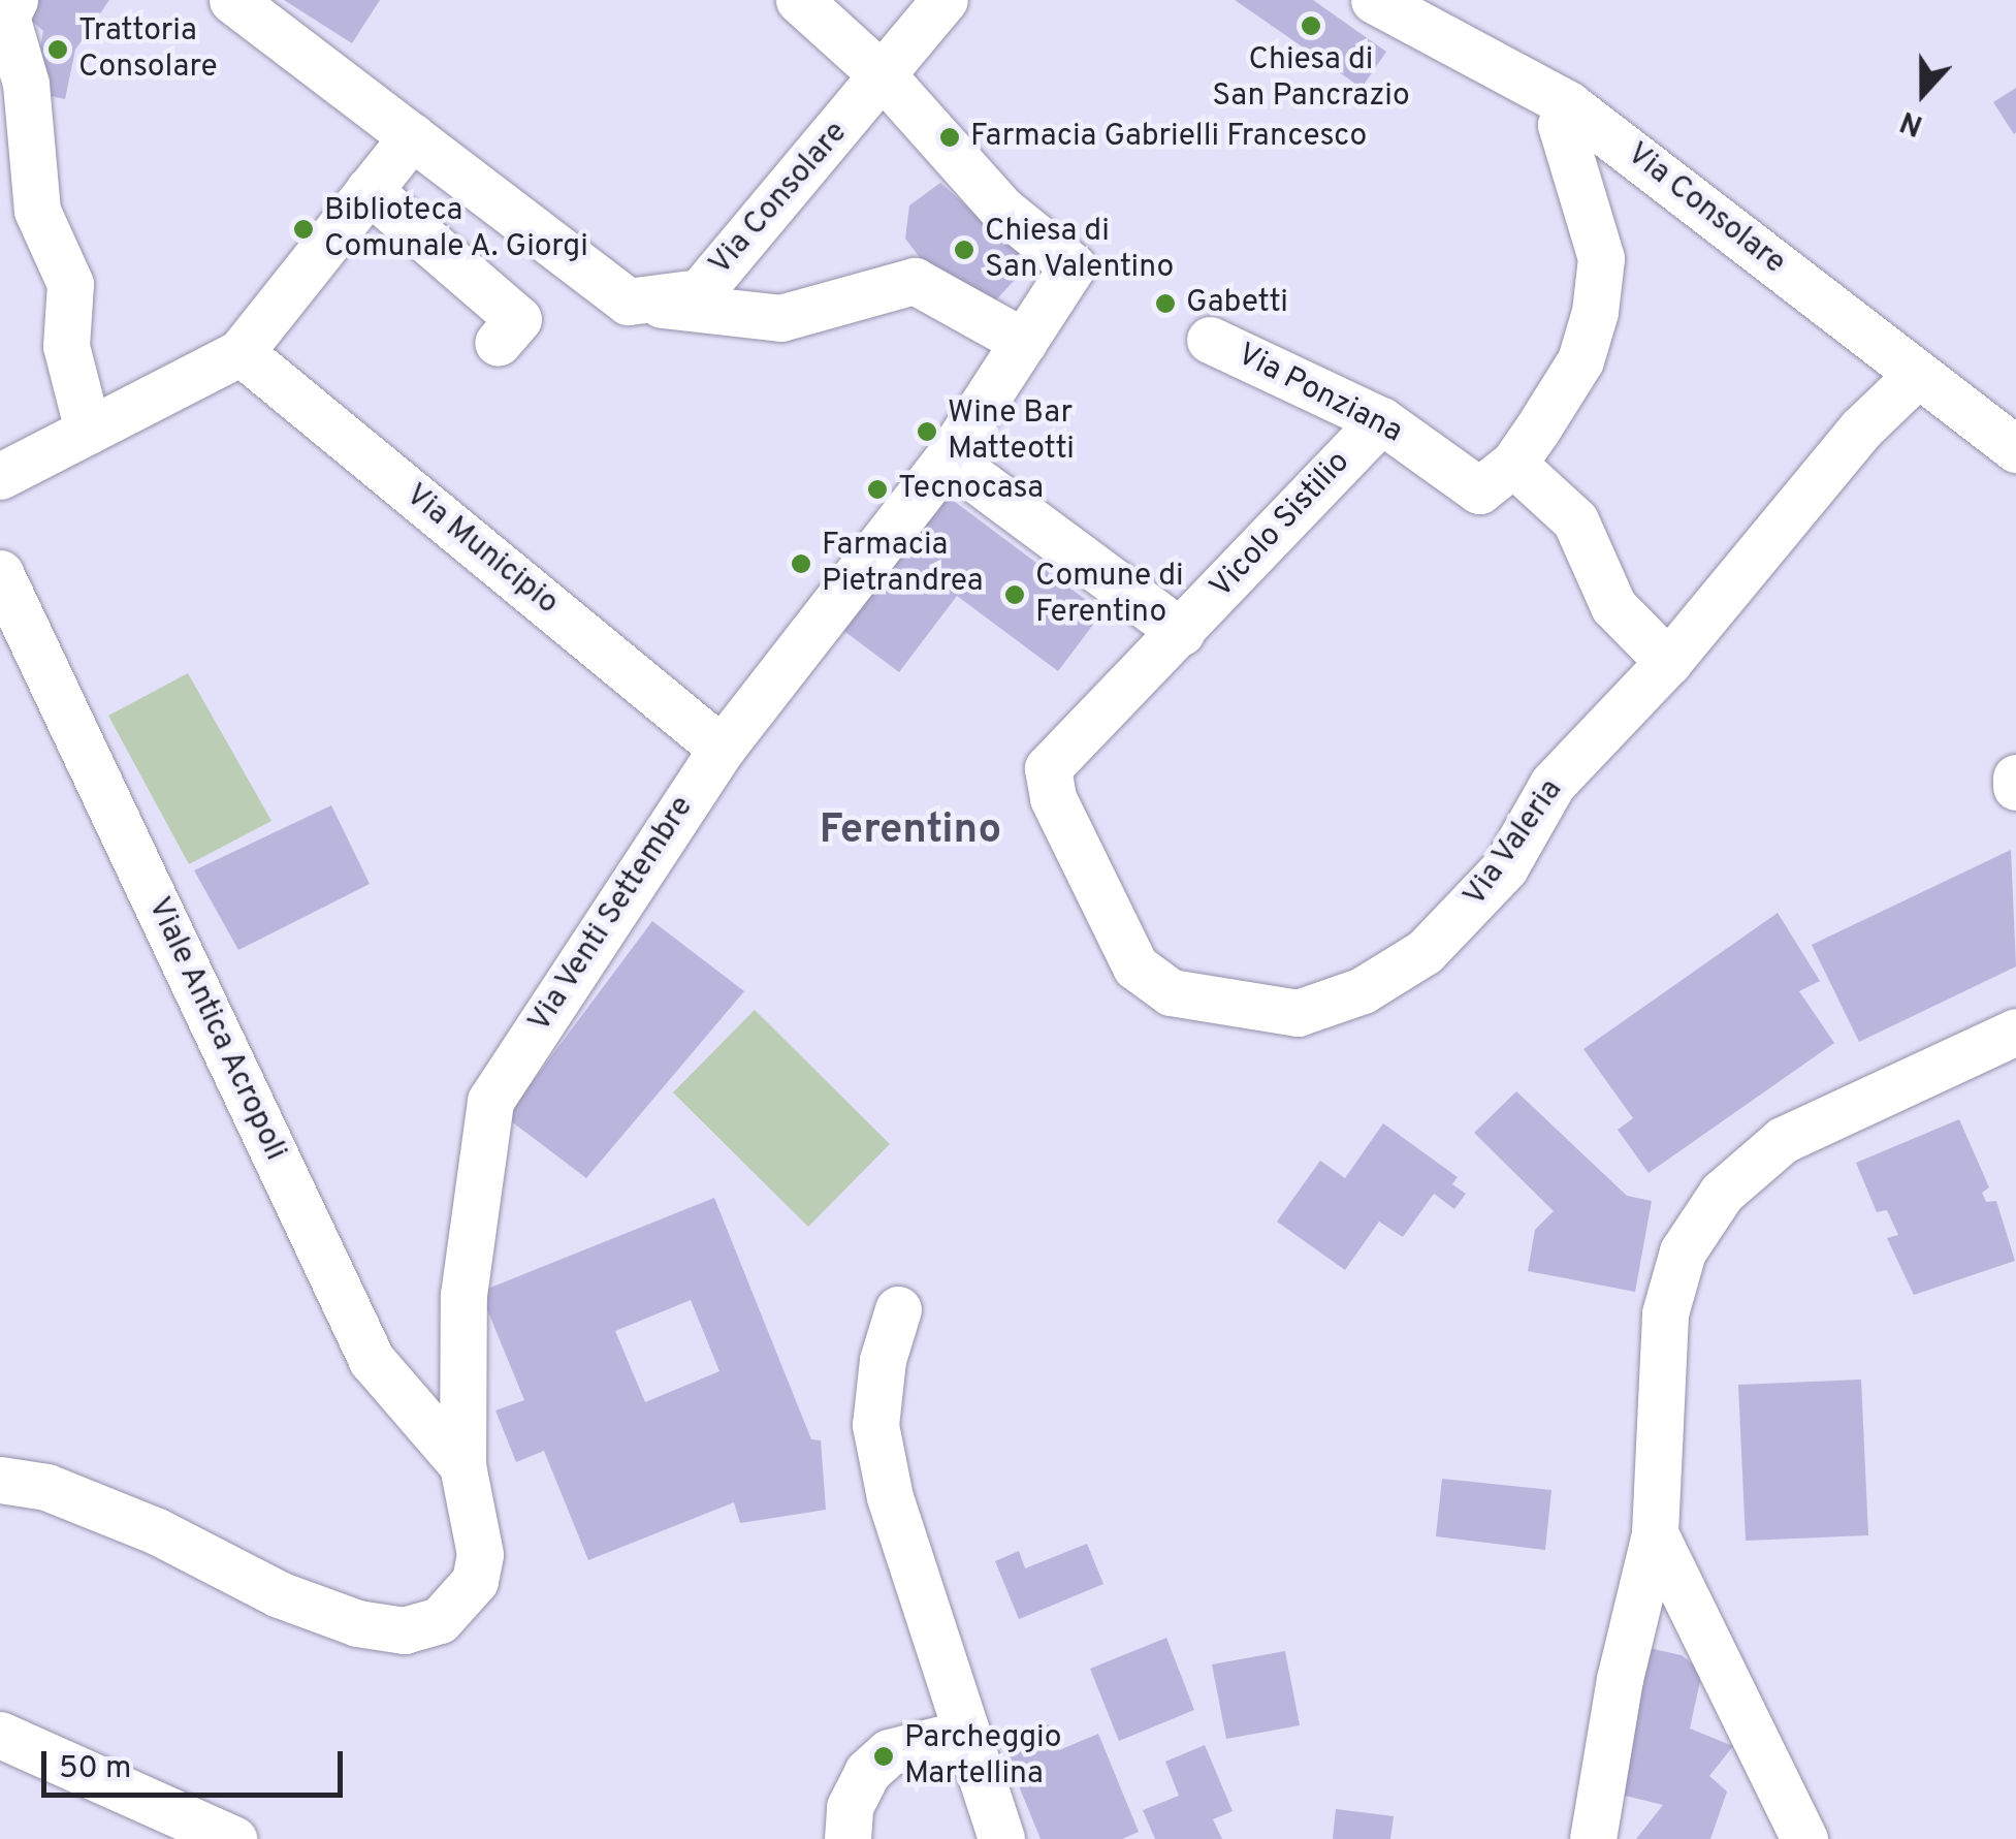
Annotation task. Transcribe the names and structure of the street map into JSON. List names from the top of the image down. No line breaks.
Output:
{"streets":{"street":["Via Consolare","Via Ponziana","Vicolo Sistilio","Via Municipio","Via Valeria","Via Venti Settembre","Viale Antica Acropoli"]},"crossings":[["Via Consolare","Via Valeria"],["Via Consolare","Via Venti Settembre"],["Via Ponziana","Vicolo Sistilio"],["Vicolo Sistilio","Via Valeria"],["Via Municipio","Via Venti Settembre"],["Via Venti Settembre","Viale Antica Acropoli"]],"districts":["Ferentino"],"places":["Chiesa di San Pancrazio","Trattoria Consolare","Farmacia Gabrielli Francesco","Biblioteca Comunale A. Giorgi","Chiesa di San Valentino","Gabetti","Wine Bar Matteotti","Tecnocasa","Farmacia Pietrandrea","Comune di Ferentino","Parcheggio Martellina"],"scale_bar":"50 m","north":"bottom"}
